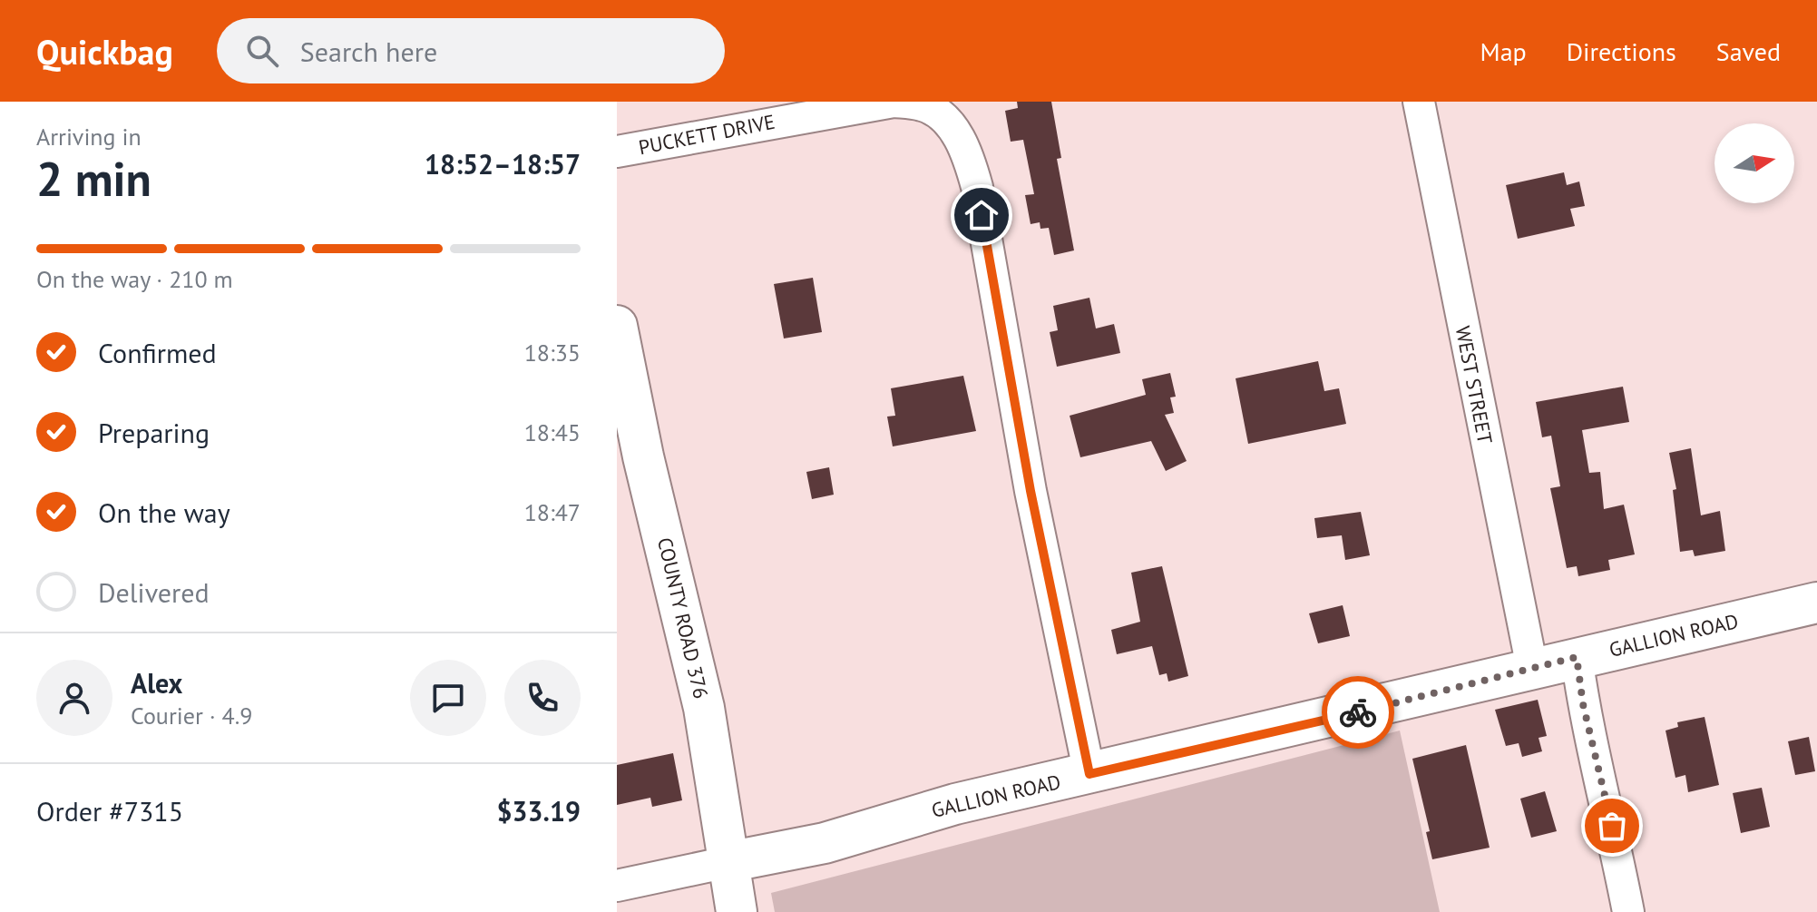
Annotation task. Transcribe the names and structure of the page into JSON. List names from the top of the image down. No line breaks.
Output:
{"streets":{"street":["PUCKETT DRIVE","WEST STREET","COUNTY ROAD 376","GALLION ROAD"]},"crossings":[["PUCKETT DRIVE","GALLION ROAD"],["WEST STREET","GALLION ROAD"],["COUNTY ROAD 376","GALLION ROAD"]],"north":"right","page":{"header":"Quickbag","search":"Search here","nav":["Map","Directions","Saved"],"heading":["2 min","Arriving in","18:52–18:57"],"panel":["Alex","Courier · 4.9","Order #7315","$33.19"],"bar":"On the way · 210 m","list":[["Confirmed","18:35"],["Preparing","18:45"],["On the way","18:47"],"Delivered"]}}
